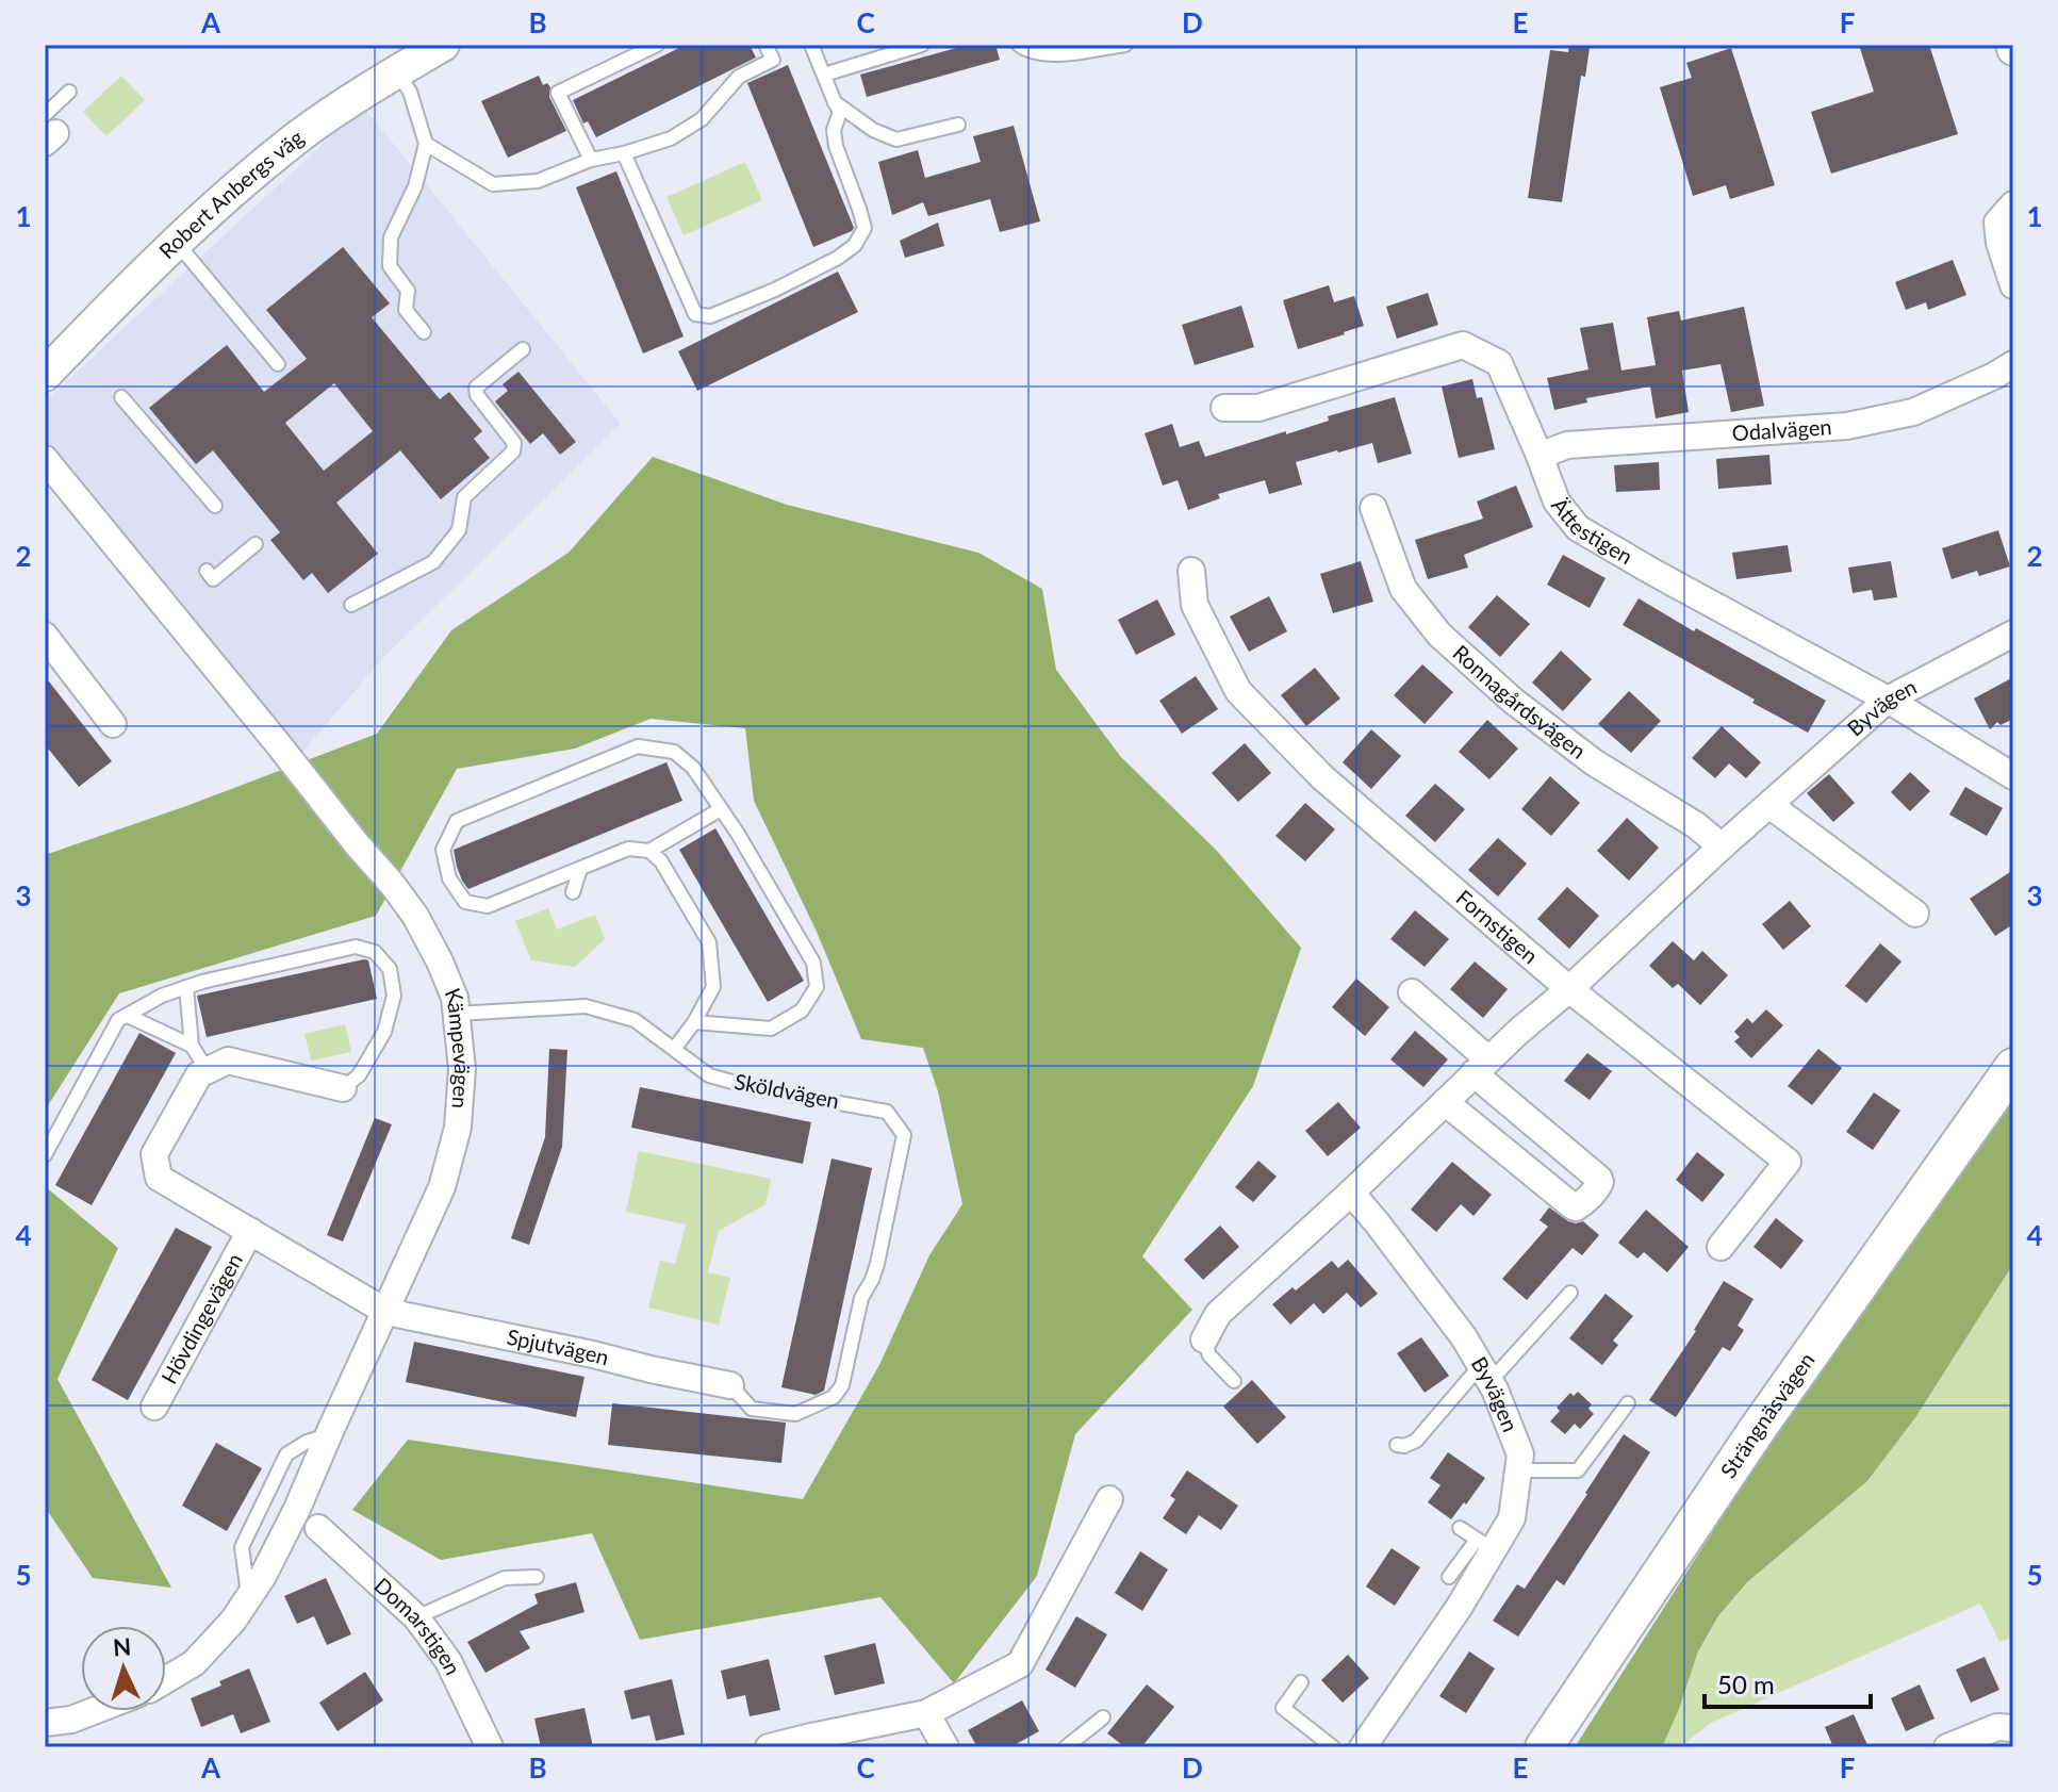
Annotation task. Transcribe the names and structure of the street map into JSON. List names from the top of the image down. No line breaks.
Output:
{"streets":{"main road":["Strängnäsvägen"],"street":["Robert Anbergs väg","Odalvägen","Ättestigen","Ronnagårdsvägen","Byvägen","Fornstigen","Kämpevägen","Hövdingevägen","Spjutvägen","Domarstigen"],"lane":["Sköldvägen"]},"crossings":[["Odalvägen","Ättestigen"],["Ättestigen","Byvägen"],["Ronnagårdsvägen","Byvägen"],["Byvägen","Fornstigen"],["Kämpevägen","Sköldvägen"],["Kämpevägen","Hövdingevägen"],["Kämpevägen","Spjutvägen"],["Sköldvägen","Spjutvägen"],["Hövdingevägen","Spjutvägen"]],"scale_bar":"50 m","north":"top","grid":{"columns":["A","B","C","D","E","F"],"rows":["1","2","3","4","5"]}}
